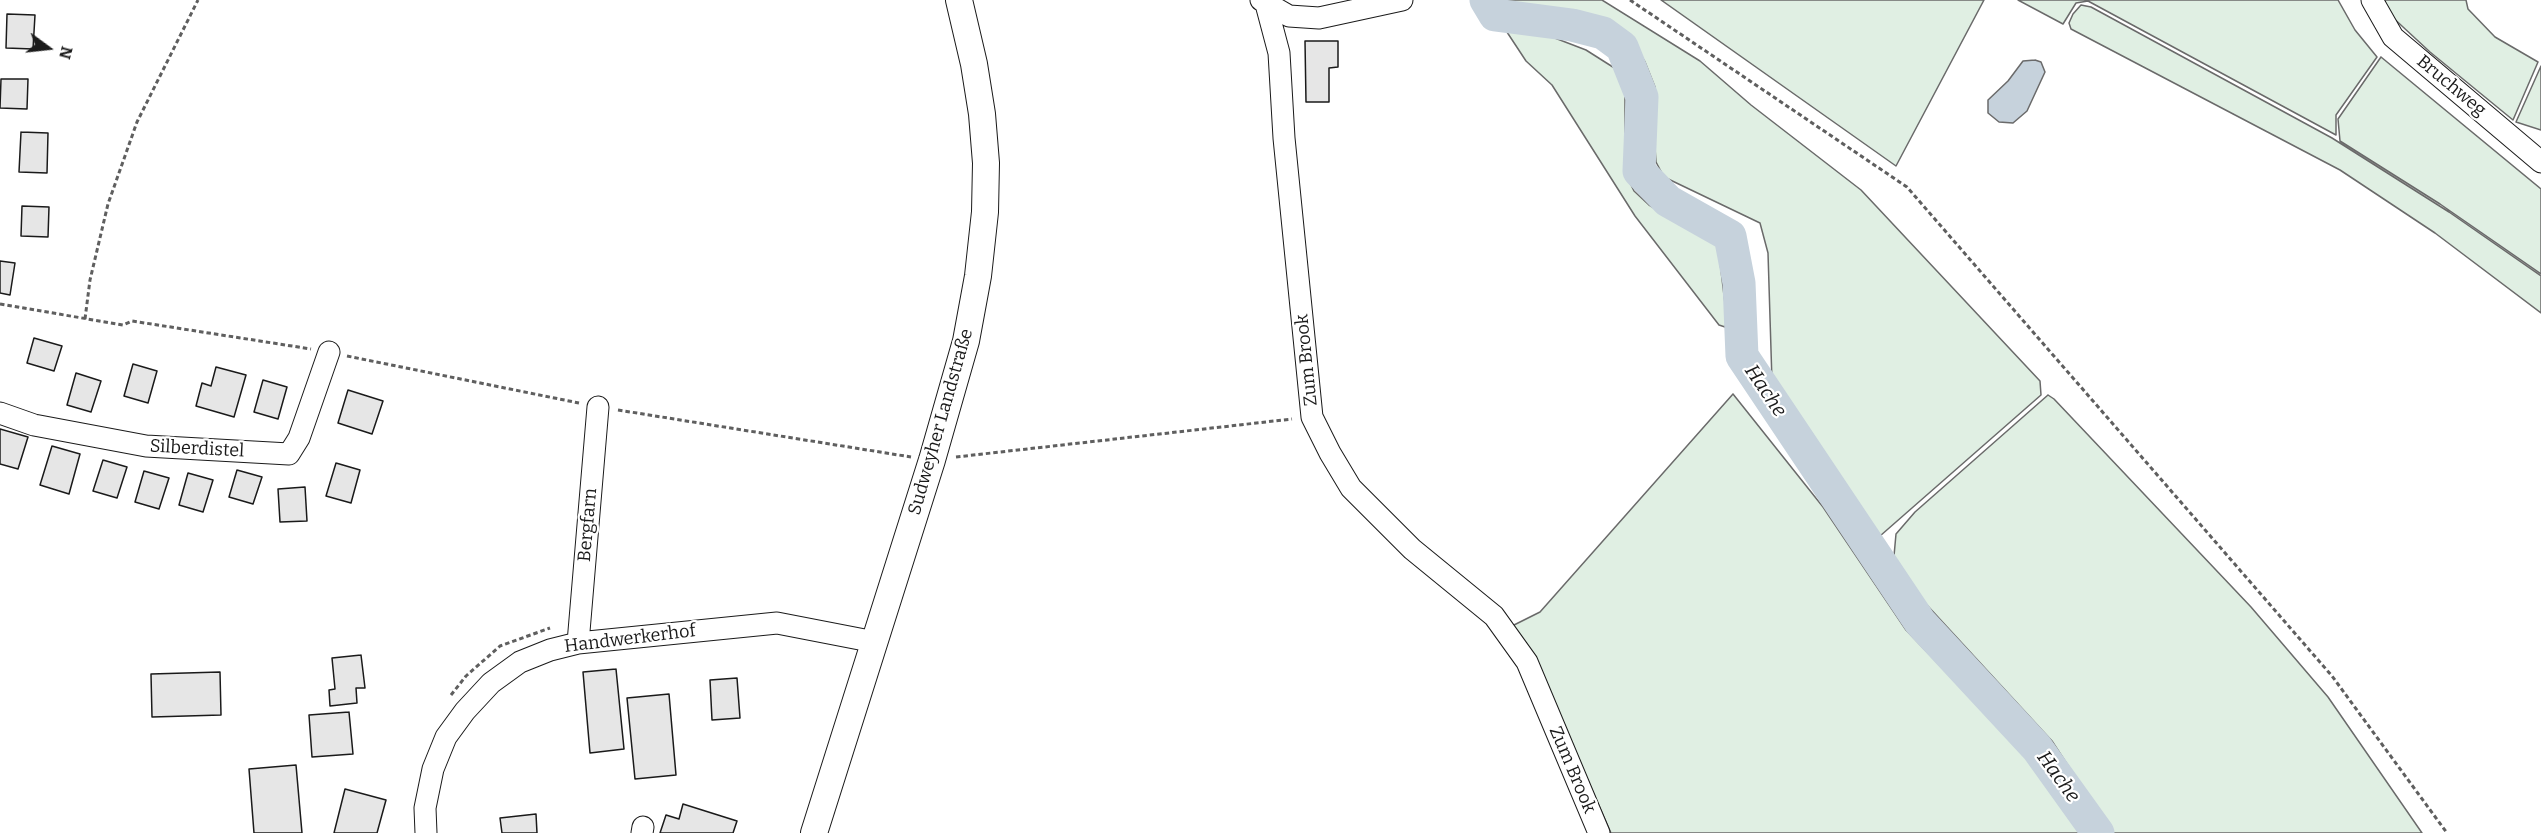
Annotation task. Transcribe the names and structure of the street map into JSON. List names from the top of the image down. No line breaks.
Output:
{"streets":{"main road":["Sudweyher Landstraße"],"street":["Bruchweg","Zum Brook","Silberdistel","Bergfarn","Handwerkerhof"]},"crossings":[["Sudweyher Landstraße","Handwerkerhof"],["Bergfarn","Handwerkerhof"]],"water":["Hache"],"north":"right"}
